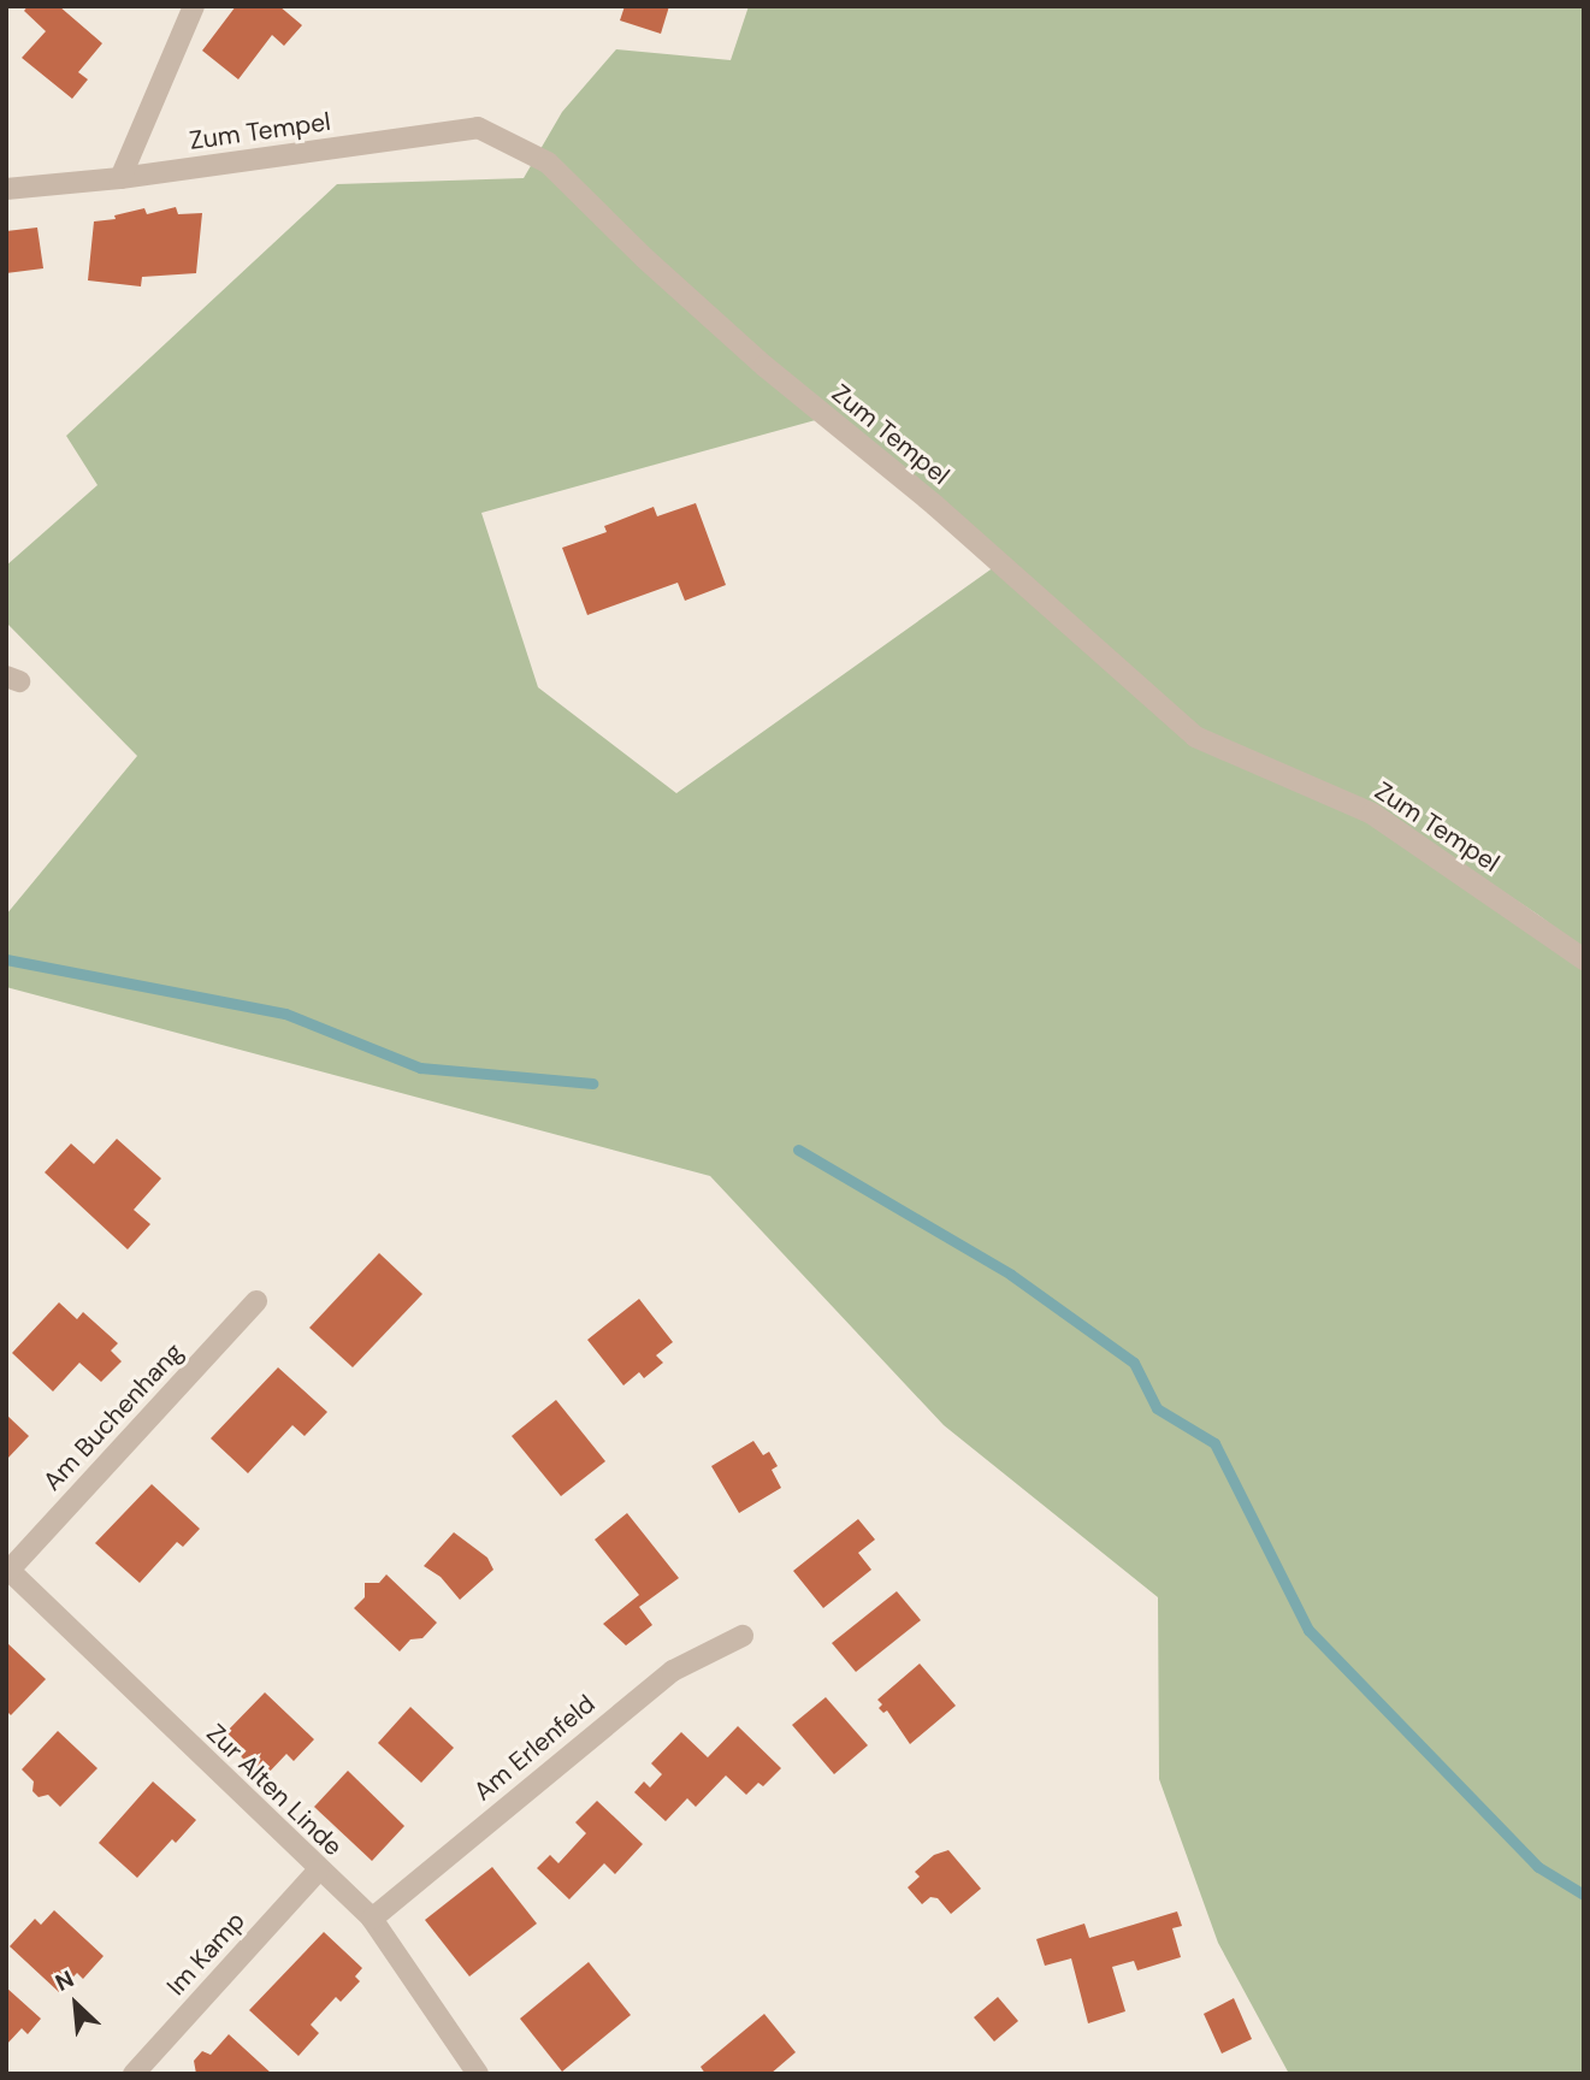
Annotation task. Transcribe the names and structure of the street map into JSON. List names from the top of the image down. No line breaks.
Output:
{"streets":{"street":["Zum Tempel","Am Buchenhang","Am Erlenfeld","Zur Alten Linde","Im Kamp"]},"crossings":[["Am Buchenhang","Zur Alten Linde"],["Am Erlenfeld","Zur Alten Linde"],["Zur Alten Linde","Im Kamp"]],"north":"top left"}
